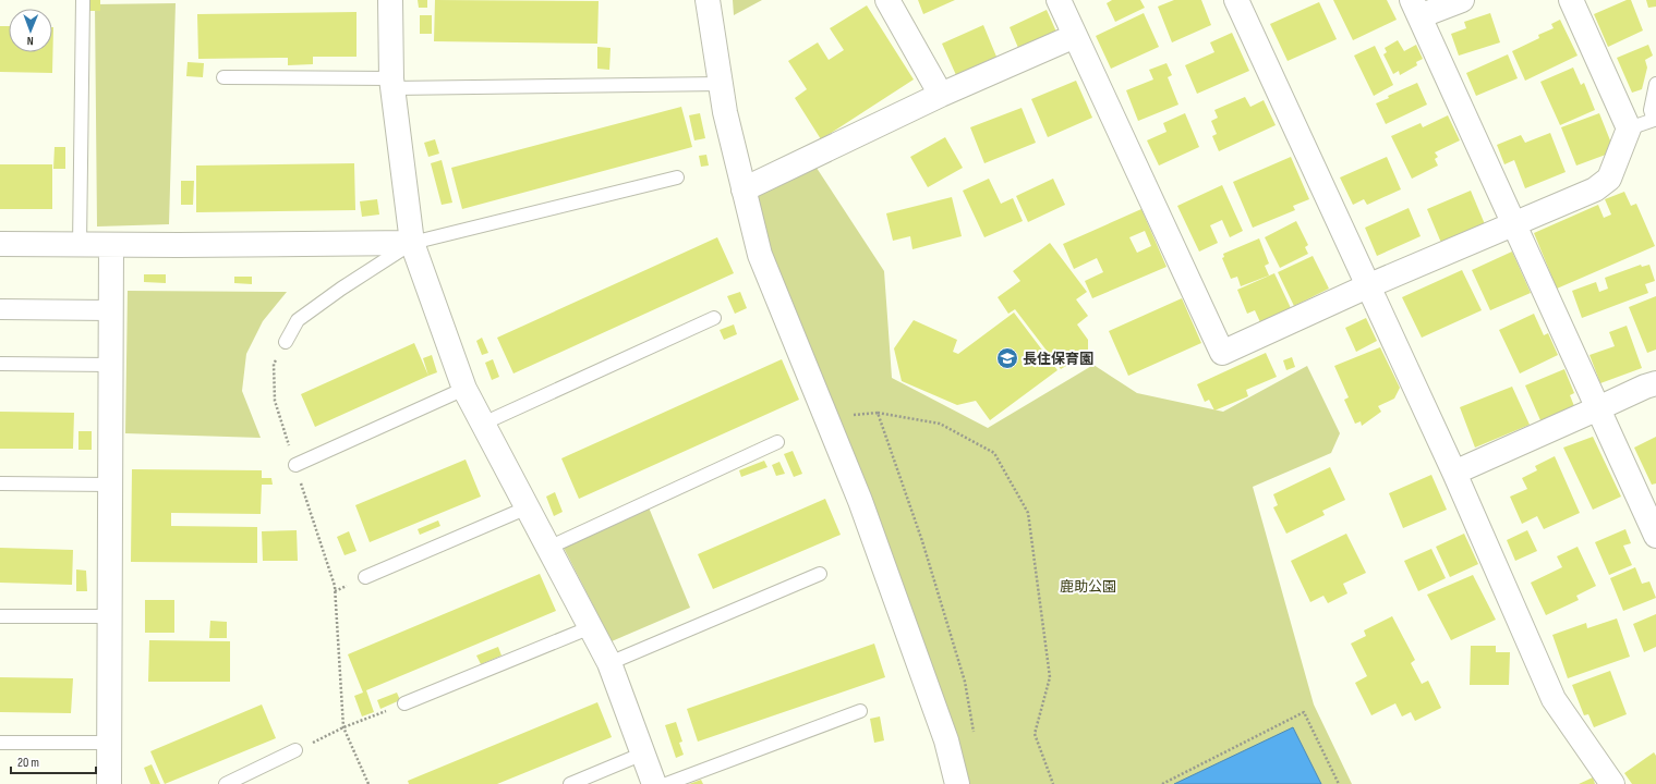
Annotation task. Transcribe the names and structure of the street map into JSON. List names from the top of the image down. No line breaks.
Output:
{"parks":["鹿助公園"],"places":{"school or university":["長住保育園"]},"scale_bar":"20 m","north":"bottom"}
